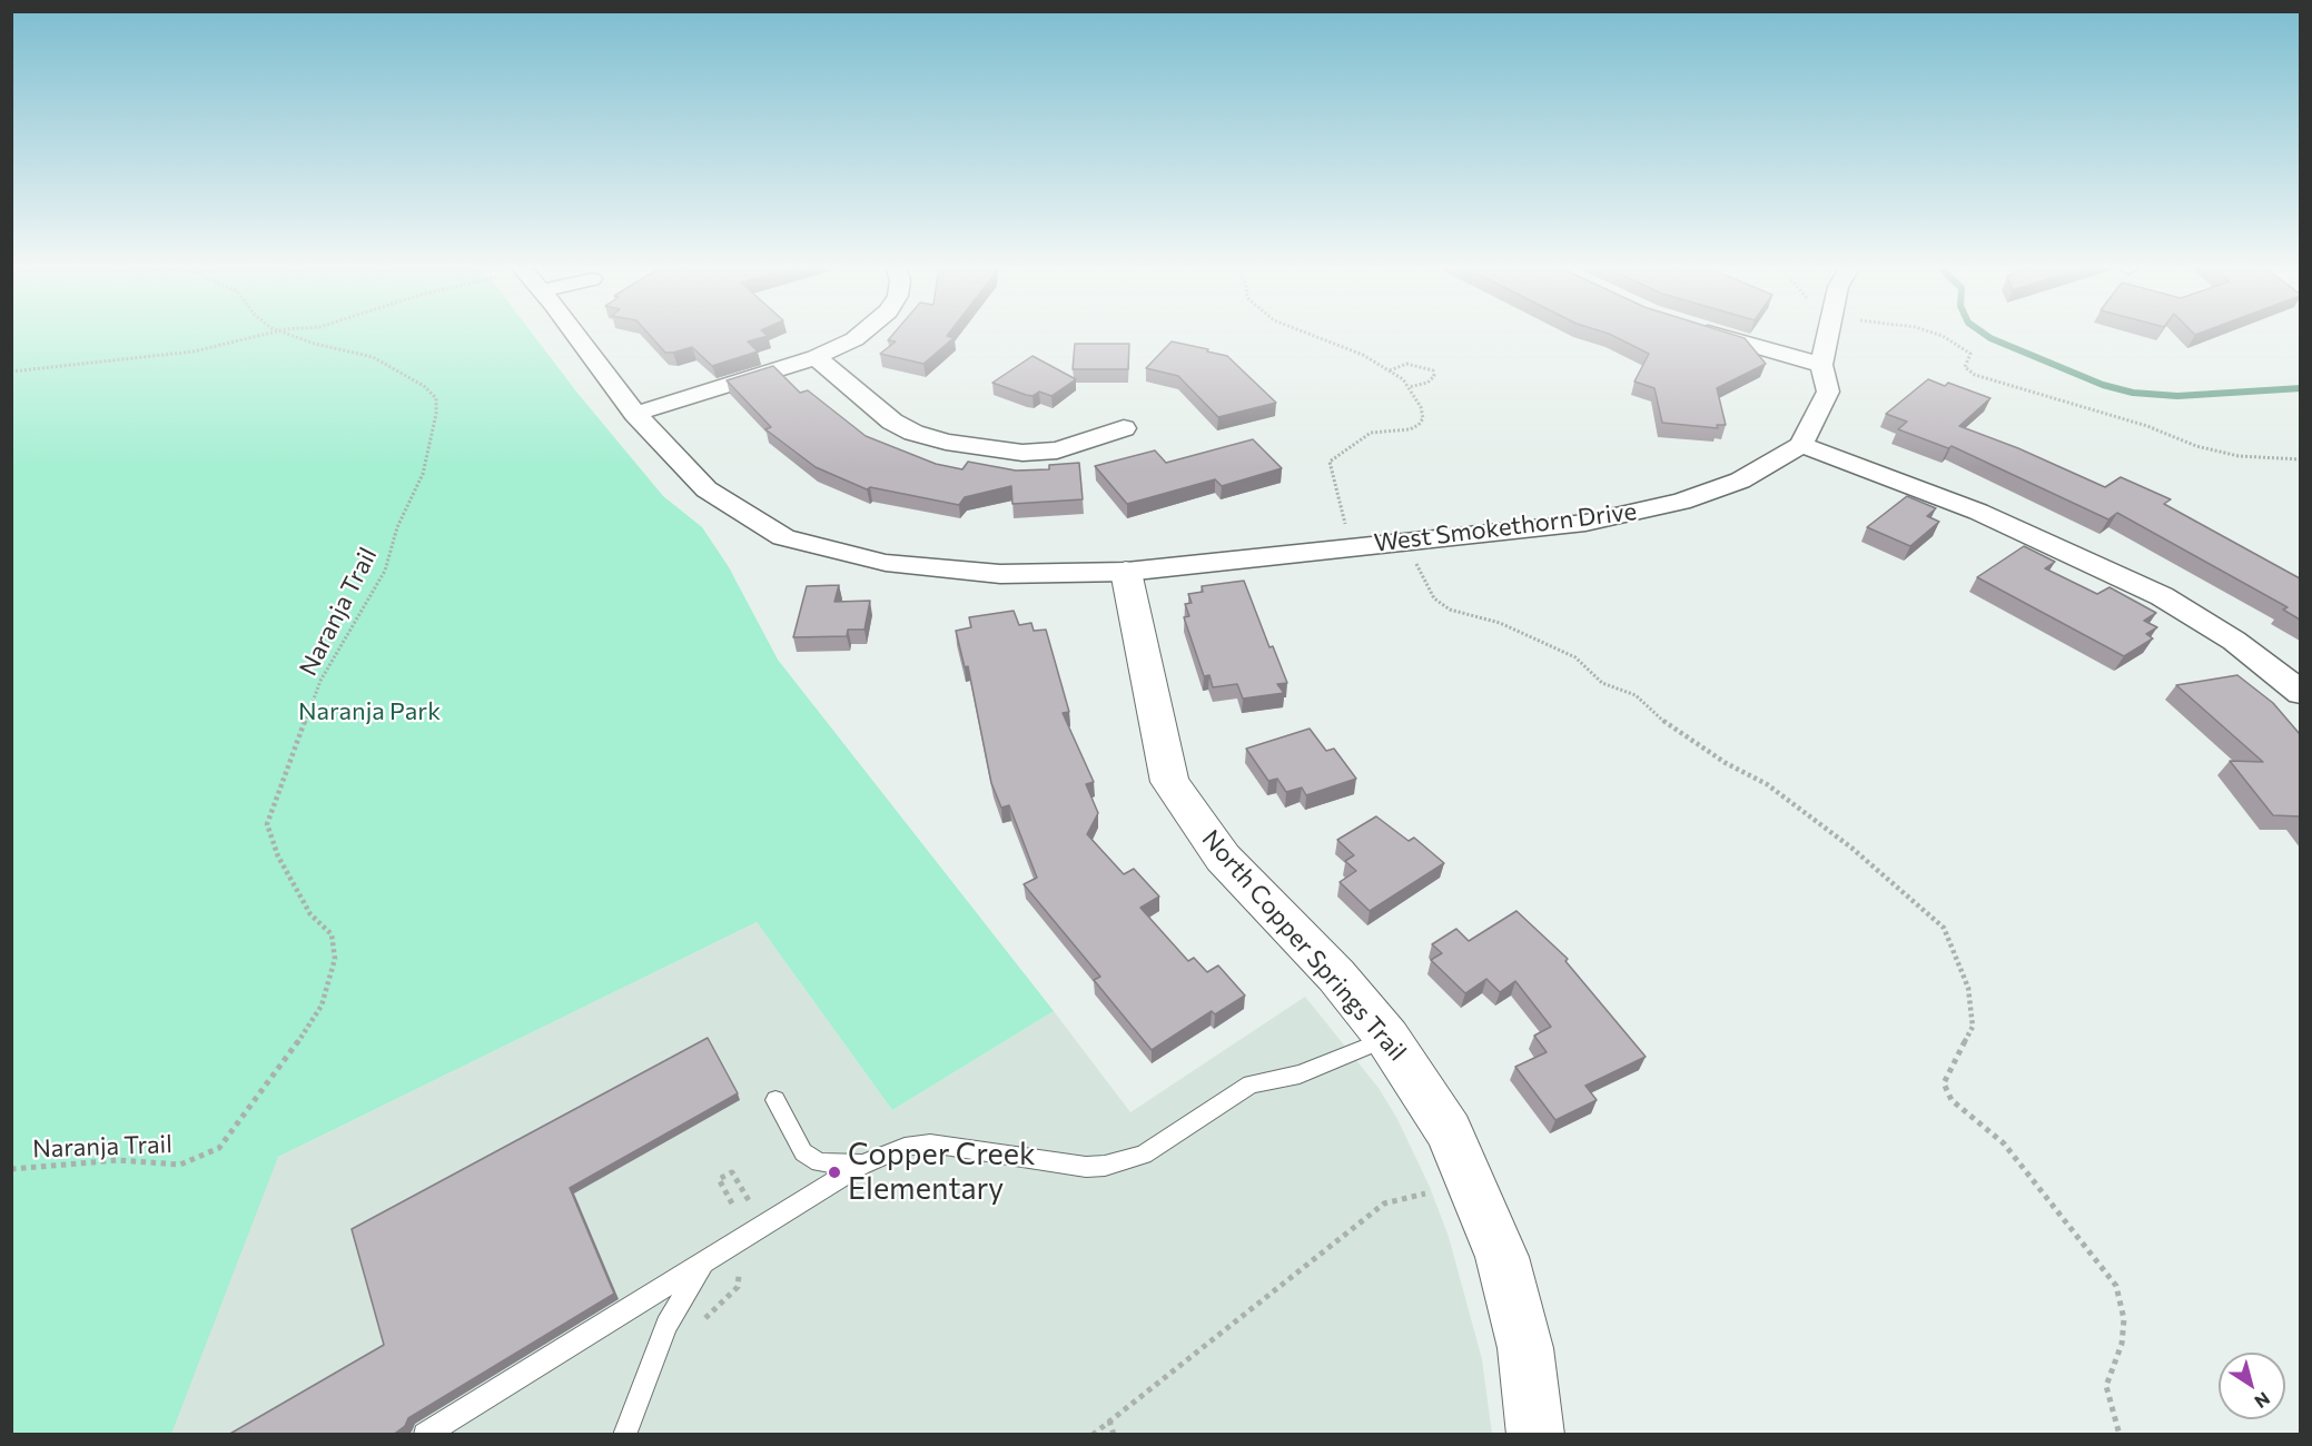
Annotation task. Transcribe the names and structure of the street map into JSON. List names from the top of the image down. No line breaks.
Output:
{"streets":{"street":["West Smokethorn Drive","North Copper Springs Trail"],"path":["Naranja Trail"]},"crossings":[["West Smokethorn Drive","North Copper Springs Trail"]],"parks":["Naranja Park"],"places":["Copper Creek Elementary"],"north":"bottom right"}
